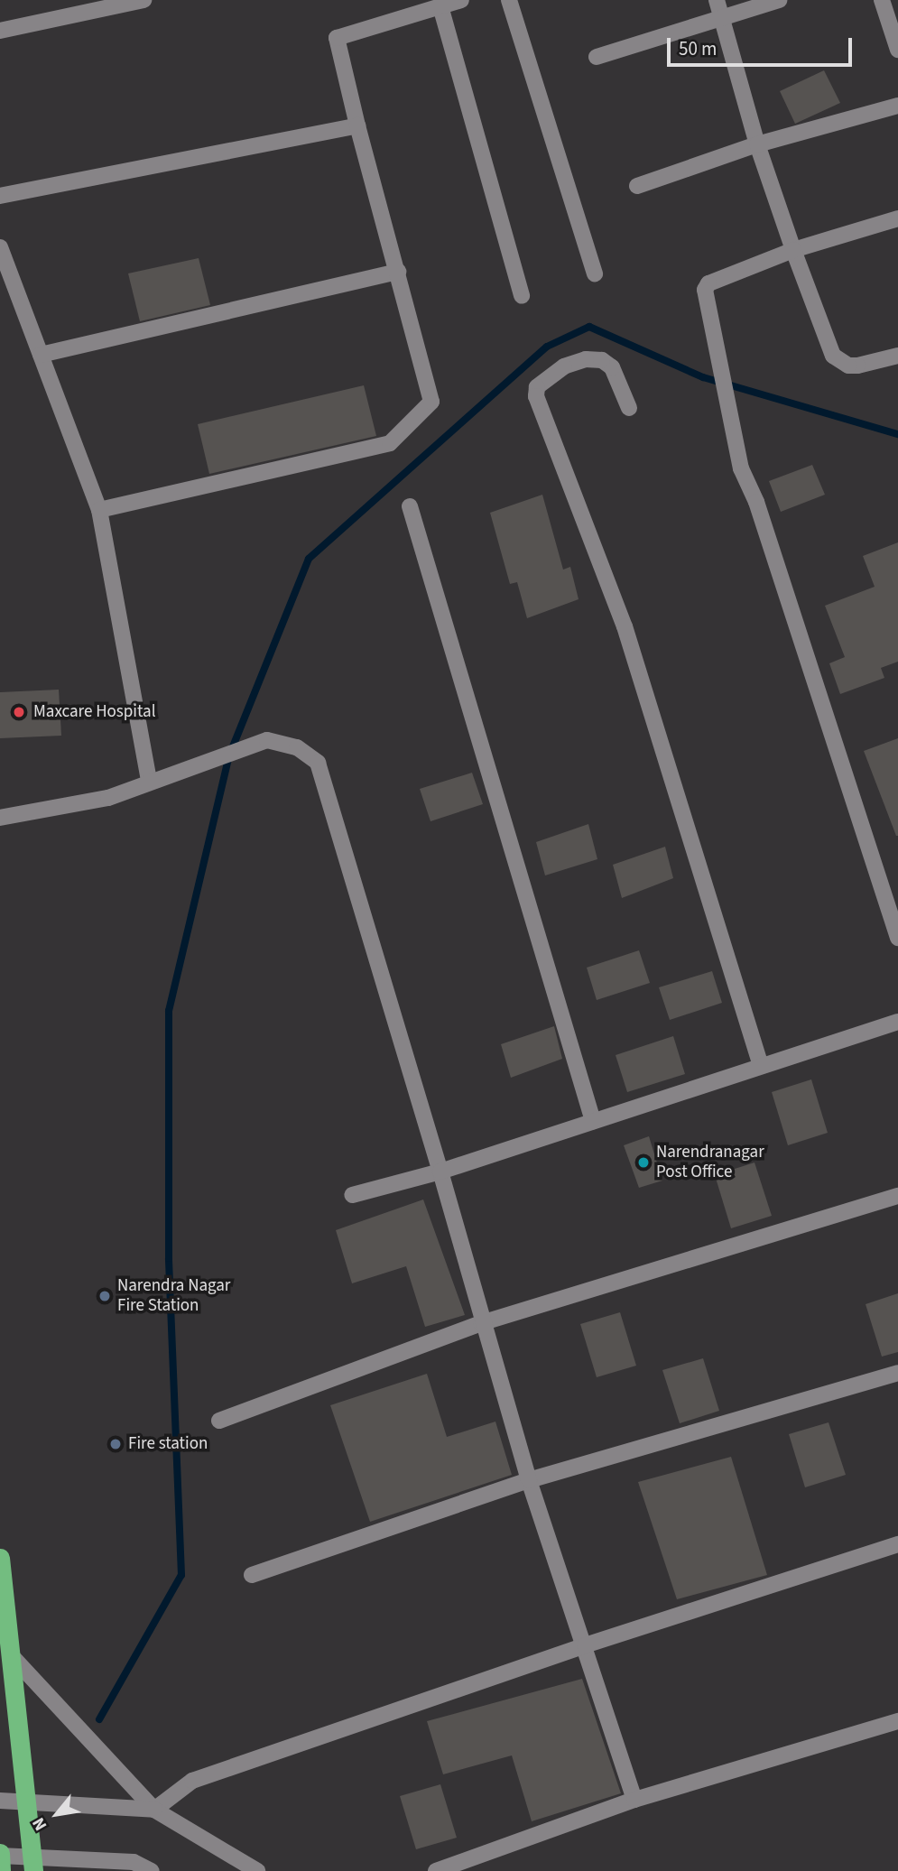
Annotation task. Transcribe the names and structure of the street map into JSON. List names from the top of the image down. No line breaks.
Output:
{"places":["Maxcare Hospital","Narendranagar Post Office","Narendra Nagar Fire Station","Fire station"],"scale_bar":"50 m","north":"bottom left"}
